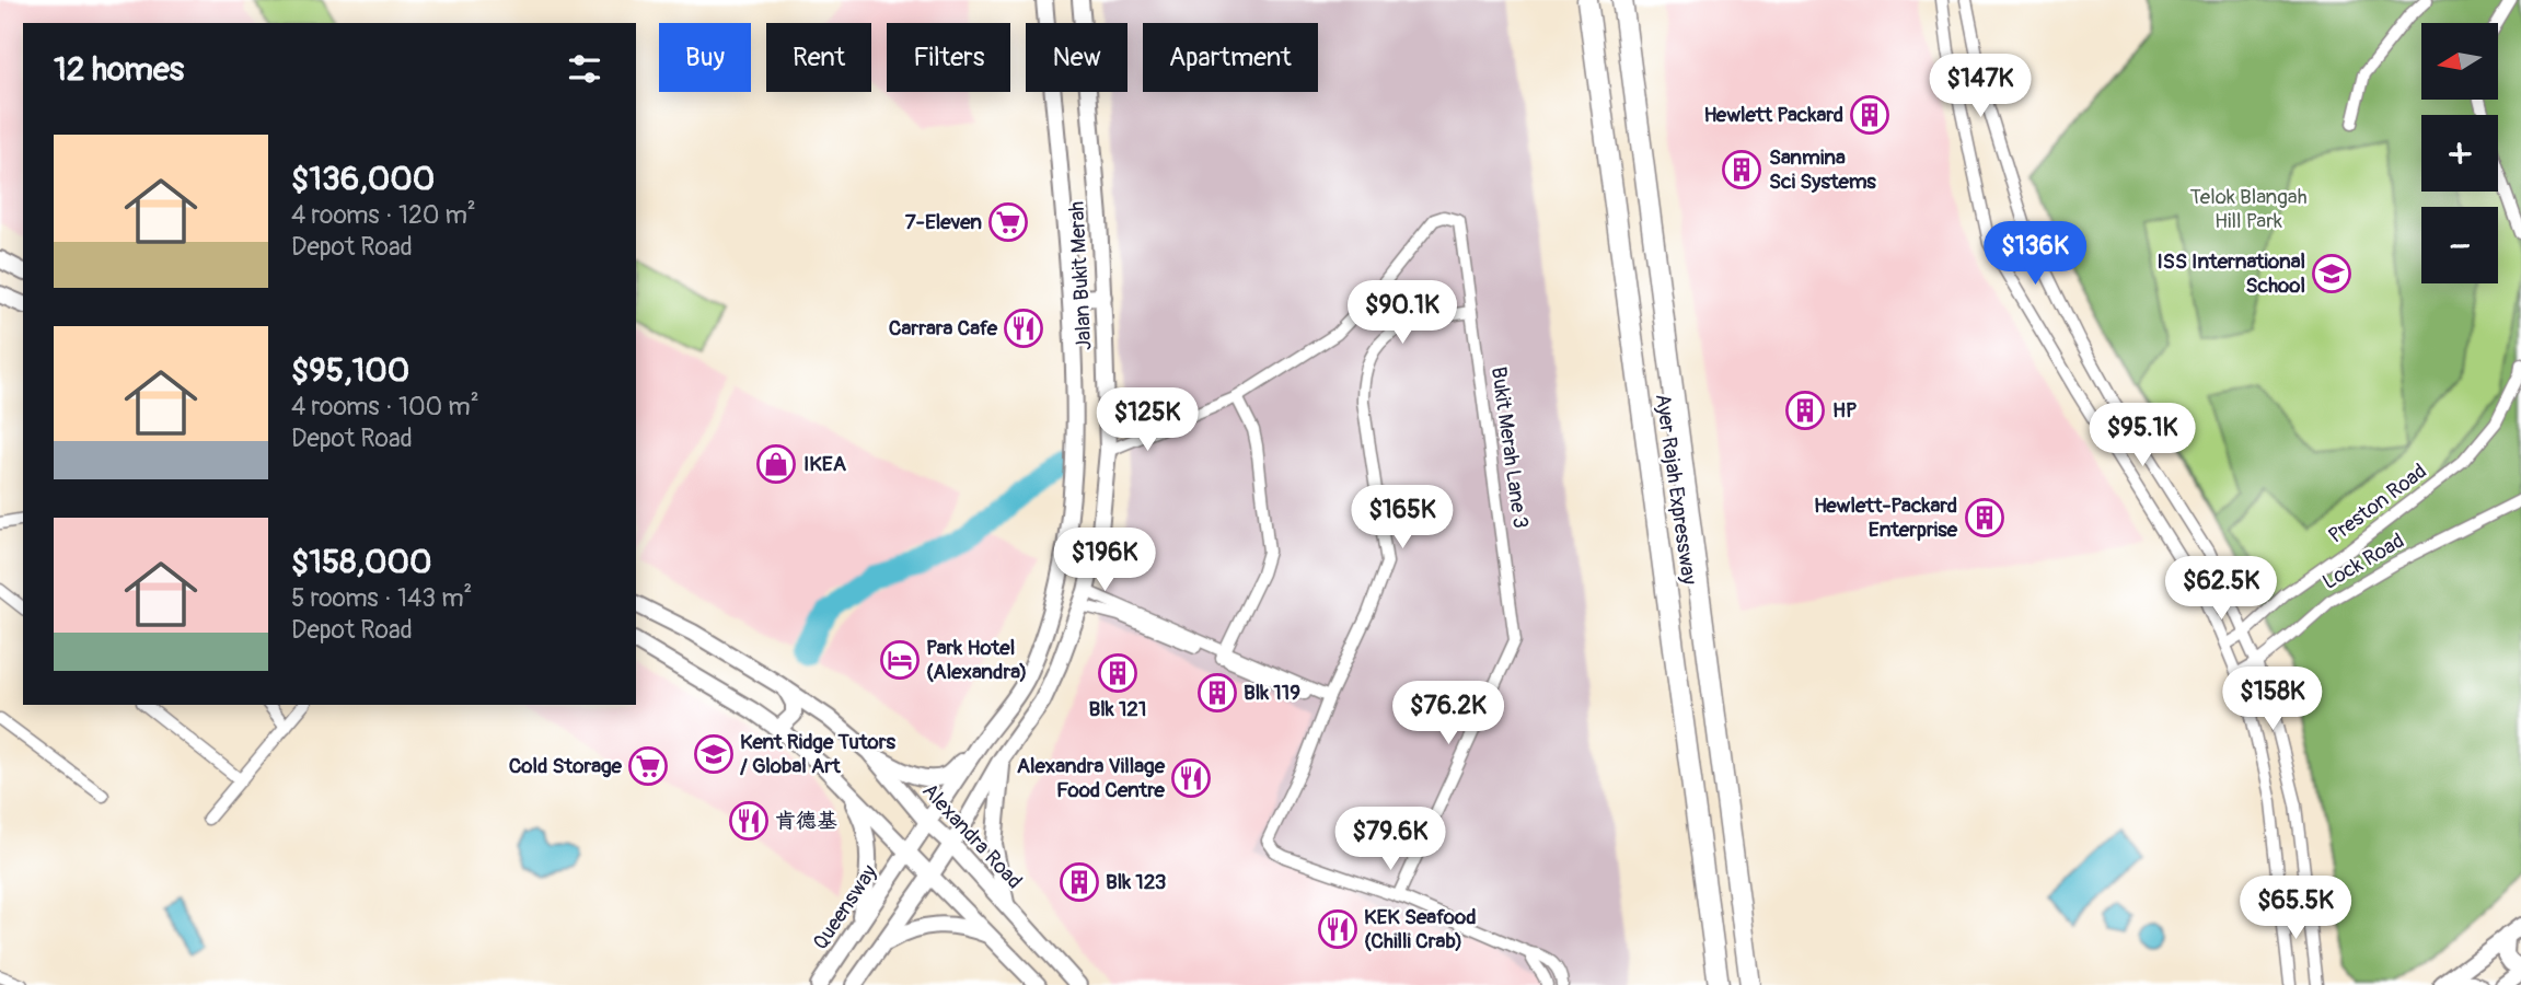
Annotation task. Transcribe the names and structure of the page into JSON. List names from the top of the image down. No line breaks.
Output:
{"streets":{"highway":["Ayer Rajah Expressway"],"main road":["Jalan Bukit Merah","Alexandra Road","Queensway"],"street":["Bukit Merah Lane 3","Preston Road","Lock Road"]},"crossings":[["Jalan Bukit Merah","Alexandra Road"],["Jalan Bukit Merah","Queensway"]],"parks":["Telok Blangah Hill Park"],"places":{"building":["Hewlett Packard","Sanmina Sci Systems","HP","Hewlett-Packard Enterprise","Blk 121","Blk 119","Blk 123"],"supermarket":["7-Eleven","Cold Storage"],"school or university":["ISS International School","Kent Ridge Tutors / Global Art"],"restaurant":["Carrara Cafe","Alexandra Village Food Centre","肯德基","KEK Seafood (Chilli Crab)"],"shop":["IKEA"],"hotel":["Park Hotel (Alexandra)"]},"north":"left","page":{"map_buttons":["+","−"],"chip":["Buy","Rent","Filters","New","Apartment"],"heading":"12 homes","price":["$147K","$136K","$90.1K","$125K","$95.1K","$165K","$196K","$62.5K","$158K","$76.2K","$79.6K","$65.5K"],"list":[{"name":"$136,000","note":"4 rooms · 120 m² · Depot Road"},{"name":"$95,100","note":"4 rooms · 100 m² · Depot Road"},{"name":"$158,000","note":"5 rooms · 143 m² · Depot Road"}]}}
